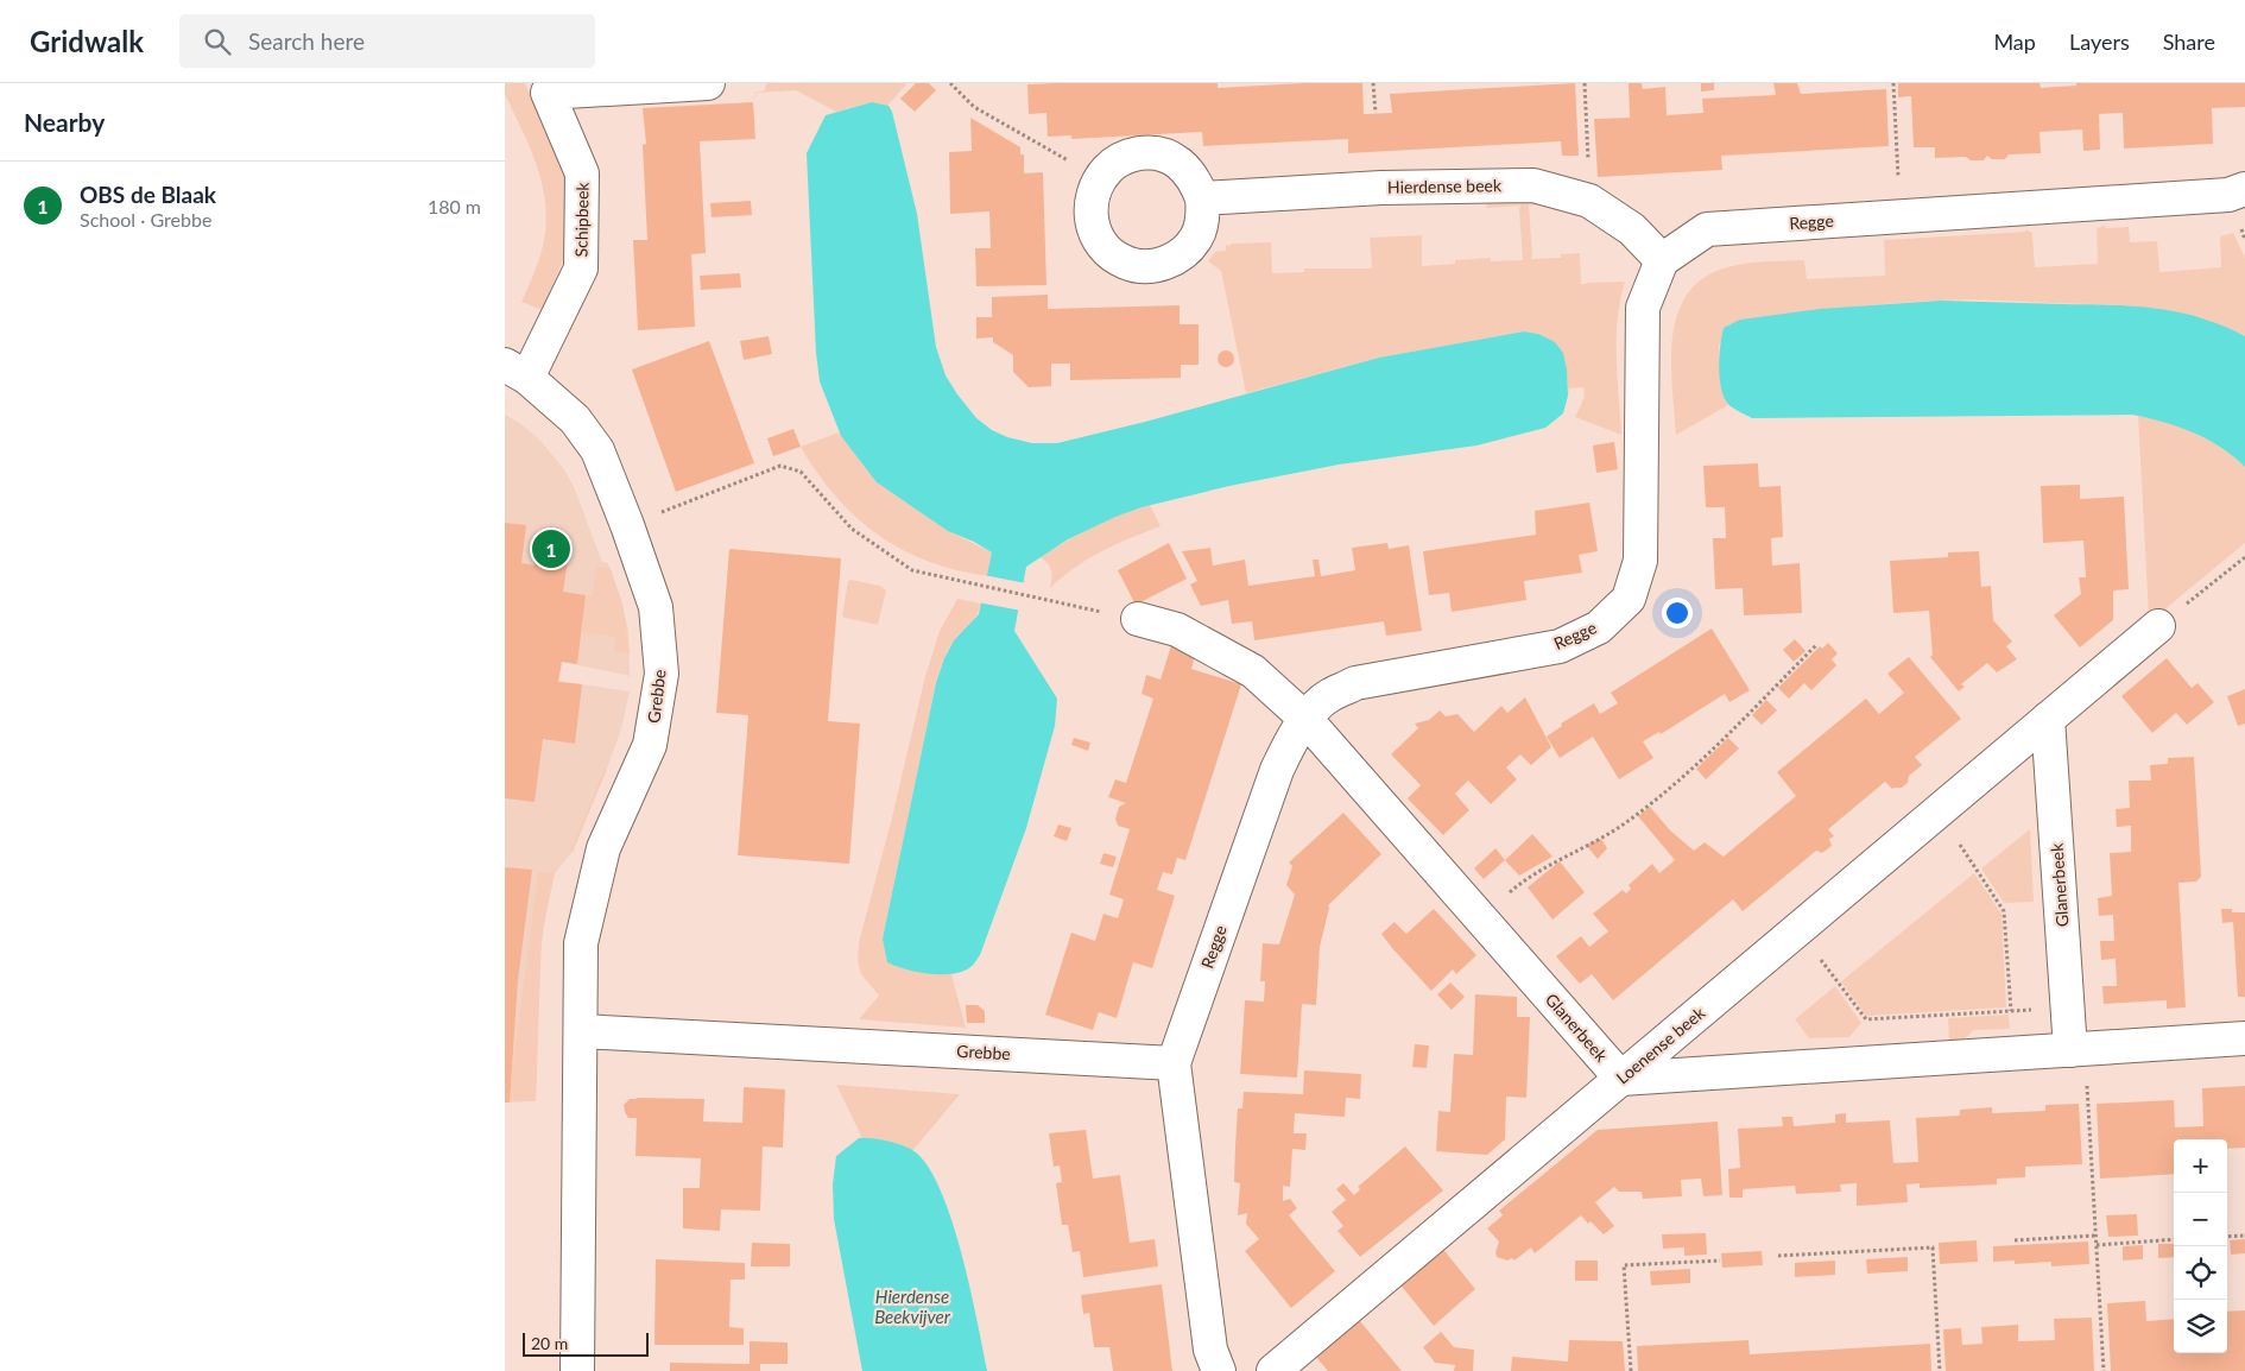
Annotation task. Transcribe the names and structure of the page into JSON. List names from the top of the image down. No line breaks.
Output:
{"streets":{"street":["Hierdense beek","Schipbeek","Regge","Grebbe","Glanerbeek","Loenense beek"]},"crossings":[["Hierdense beek","Regge"],["Schipbeek","Grebbe"],["Regge","Grebbe"],["Regge","Glanerbeek"],["Glanerbeek","Loenense beek"]],"water":["Hierdense Beekvijver"],"scale_bar":"20 m","page":{"header":"Gridwalk","search":"Search here","nav":["Map","Layers","Share"],"heading":"Nearby","list":[{"mark":"1","name":"OBS de Blaak","note":"School · Grebbe","value":"180 m"}],"pins":"1","map_buttons":["+","−"],"scale":"20 m"}}
